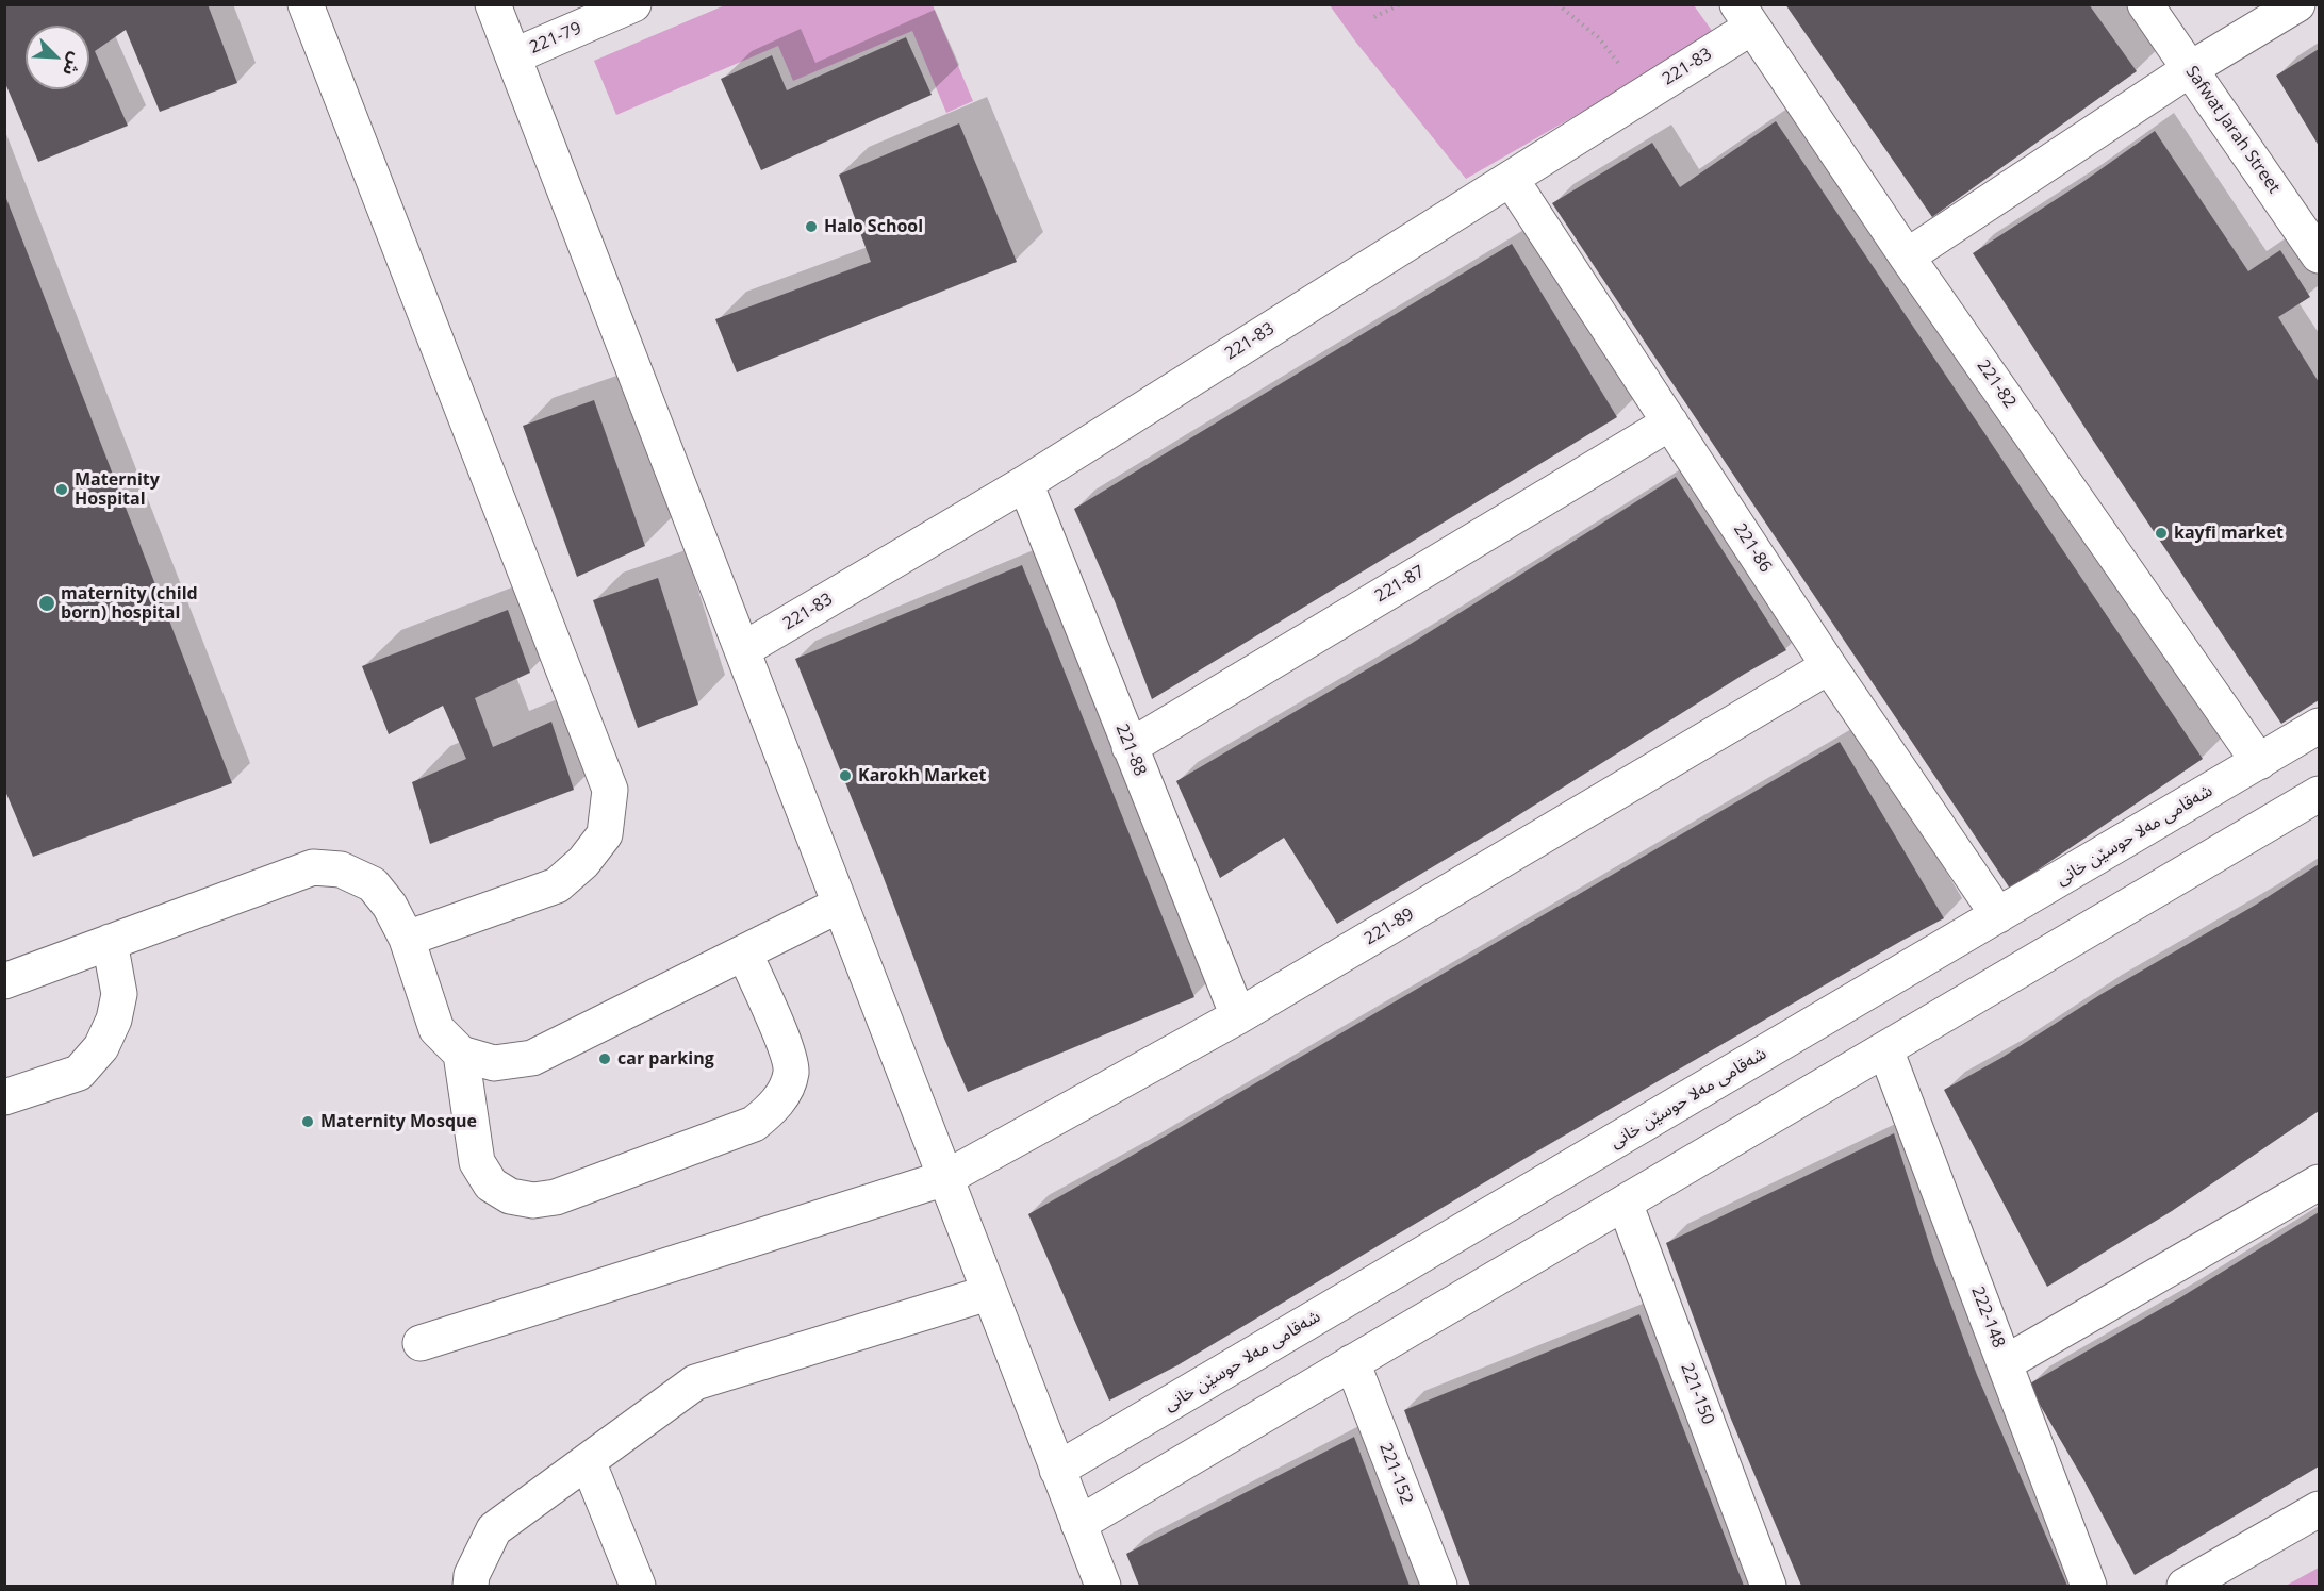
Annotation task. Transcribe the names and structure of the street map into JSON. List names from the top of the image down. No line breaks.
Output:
{"streets":{"street":["221-79","221-83","Safwat Jarah Street","221-82","221-86","221-87","221-88","شەقامی مەلا حوسێن خانی","221-89","222-148","221-150","221-152"]},"crossings":[["221-83","221-82"],["221-83","221-86"],["221-83","221-88"],["221-82","شەقامی مەلا حوسێن خانی"],["221-86","221-87"],["221-86","شەقامی مەلا حوسێن خانی"],["221-86","221-89"],["221-87","221-88"],["221-88","221-89"]],"places":["Halo School","Maternity Hospital","kayfi market","maternity (child born) hospital","Karokh Market","car parking","Maternity Mosque"],"north":"bottom right"}
